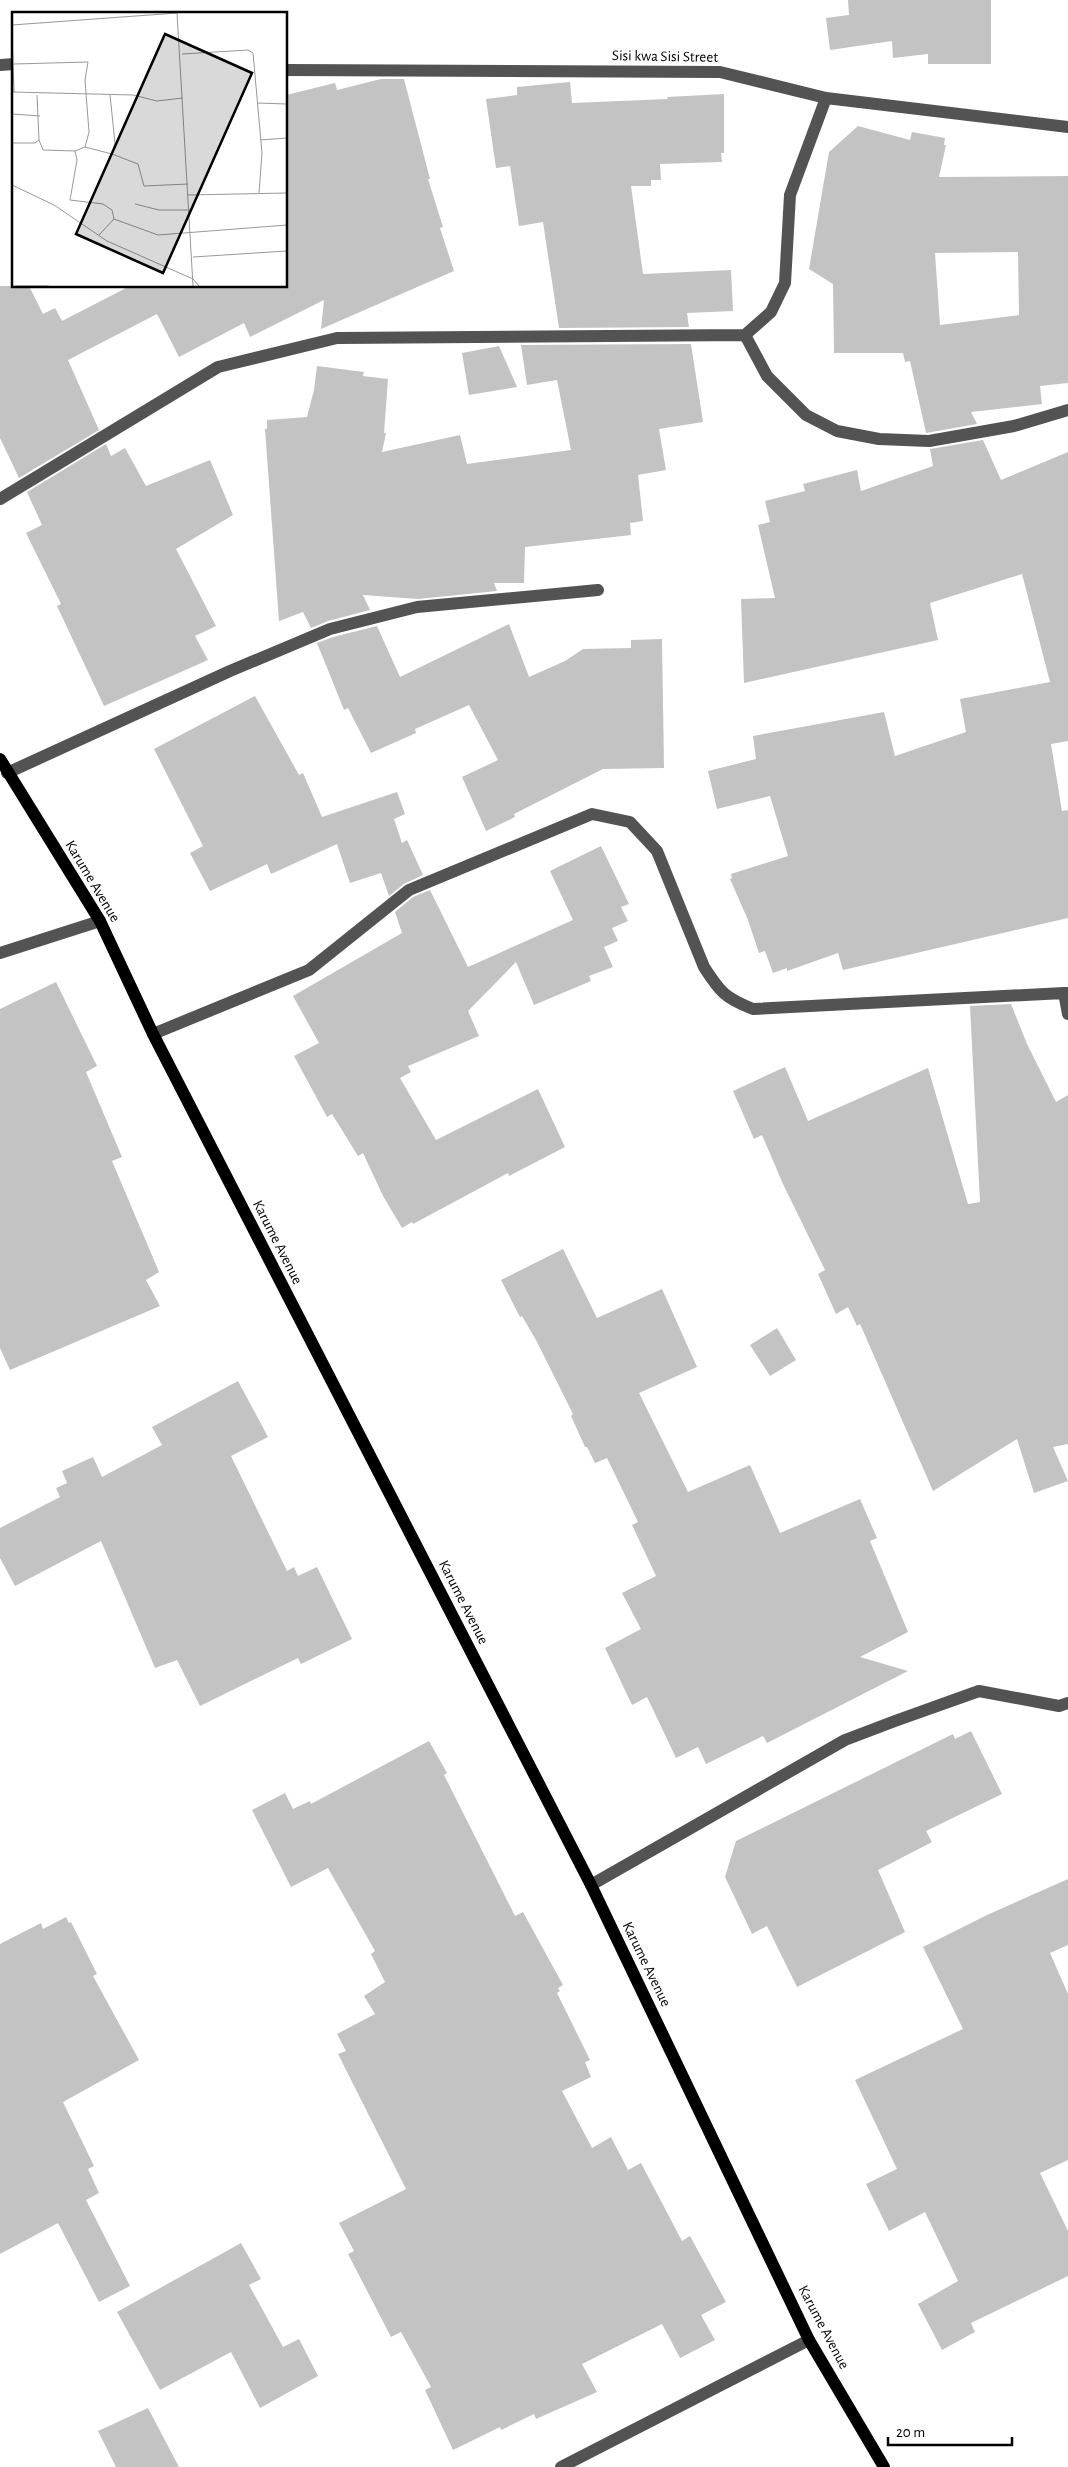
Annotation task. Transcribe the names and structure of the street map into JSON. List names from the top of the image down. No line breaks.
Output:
{"streets":{"main road":["Karume Avenue"],"street":["Sisi kwa Sisi Street"]},"scale_bar":"20 m"}
